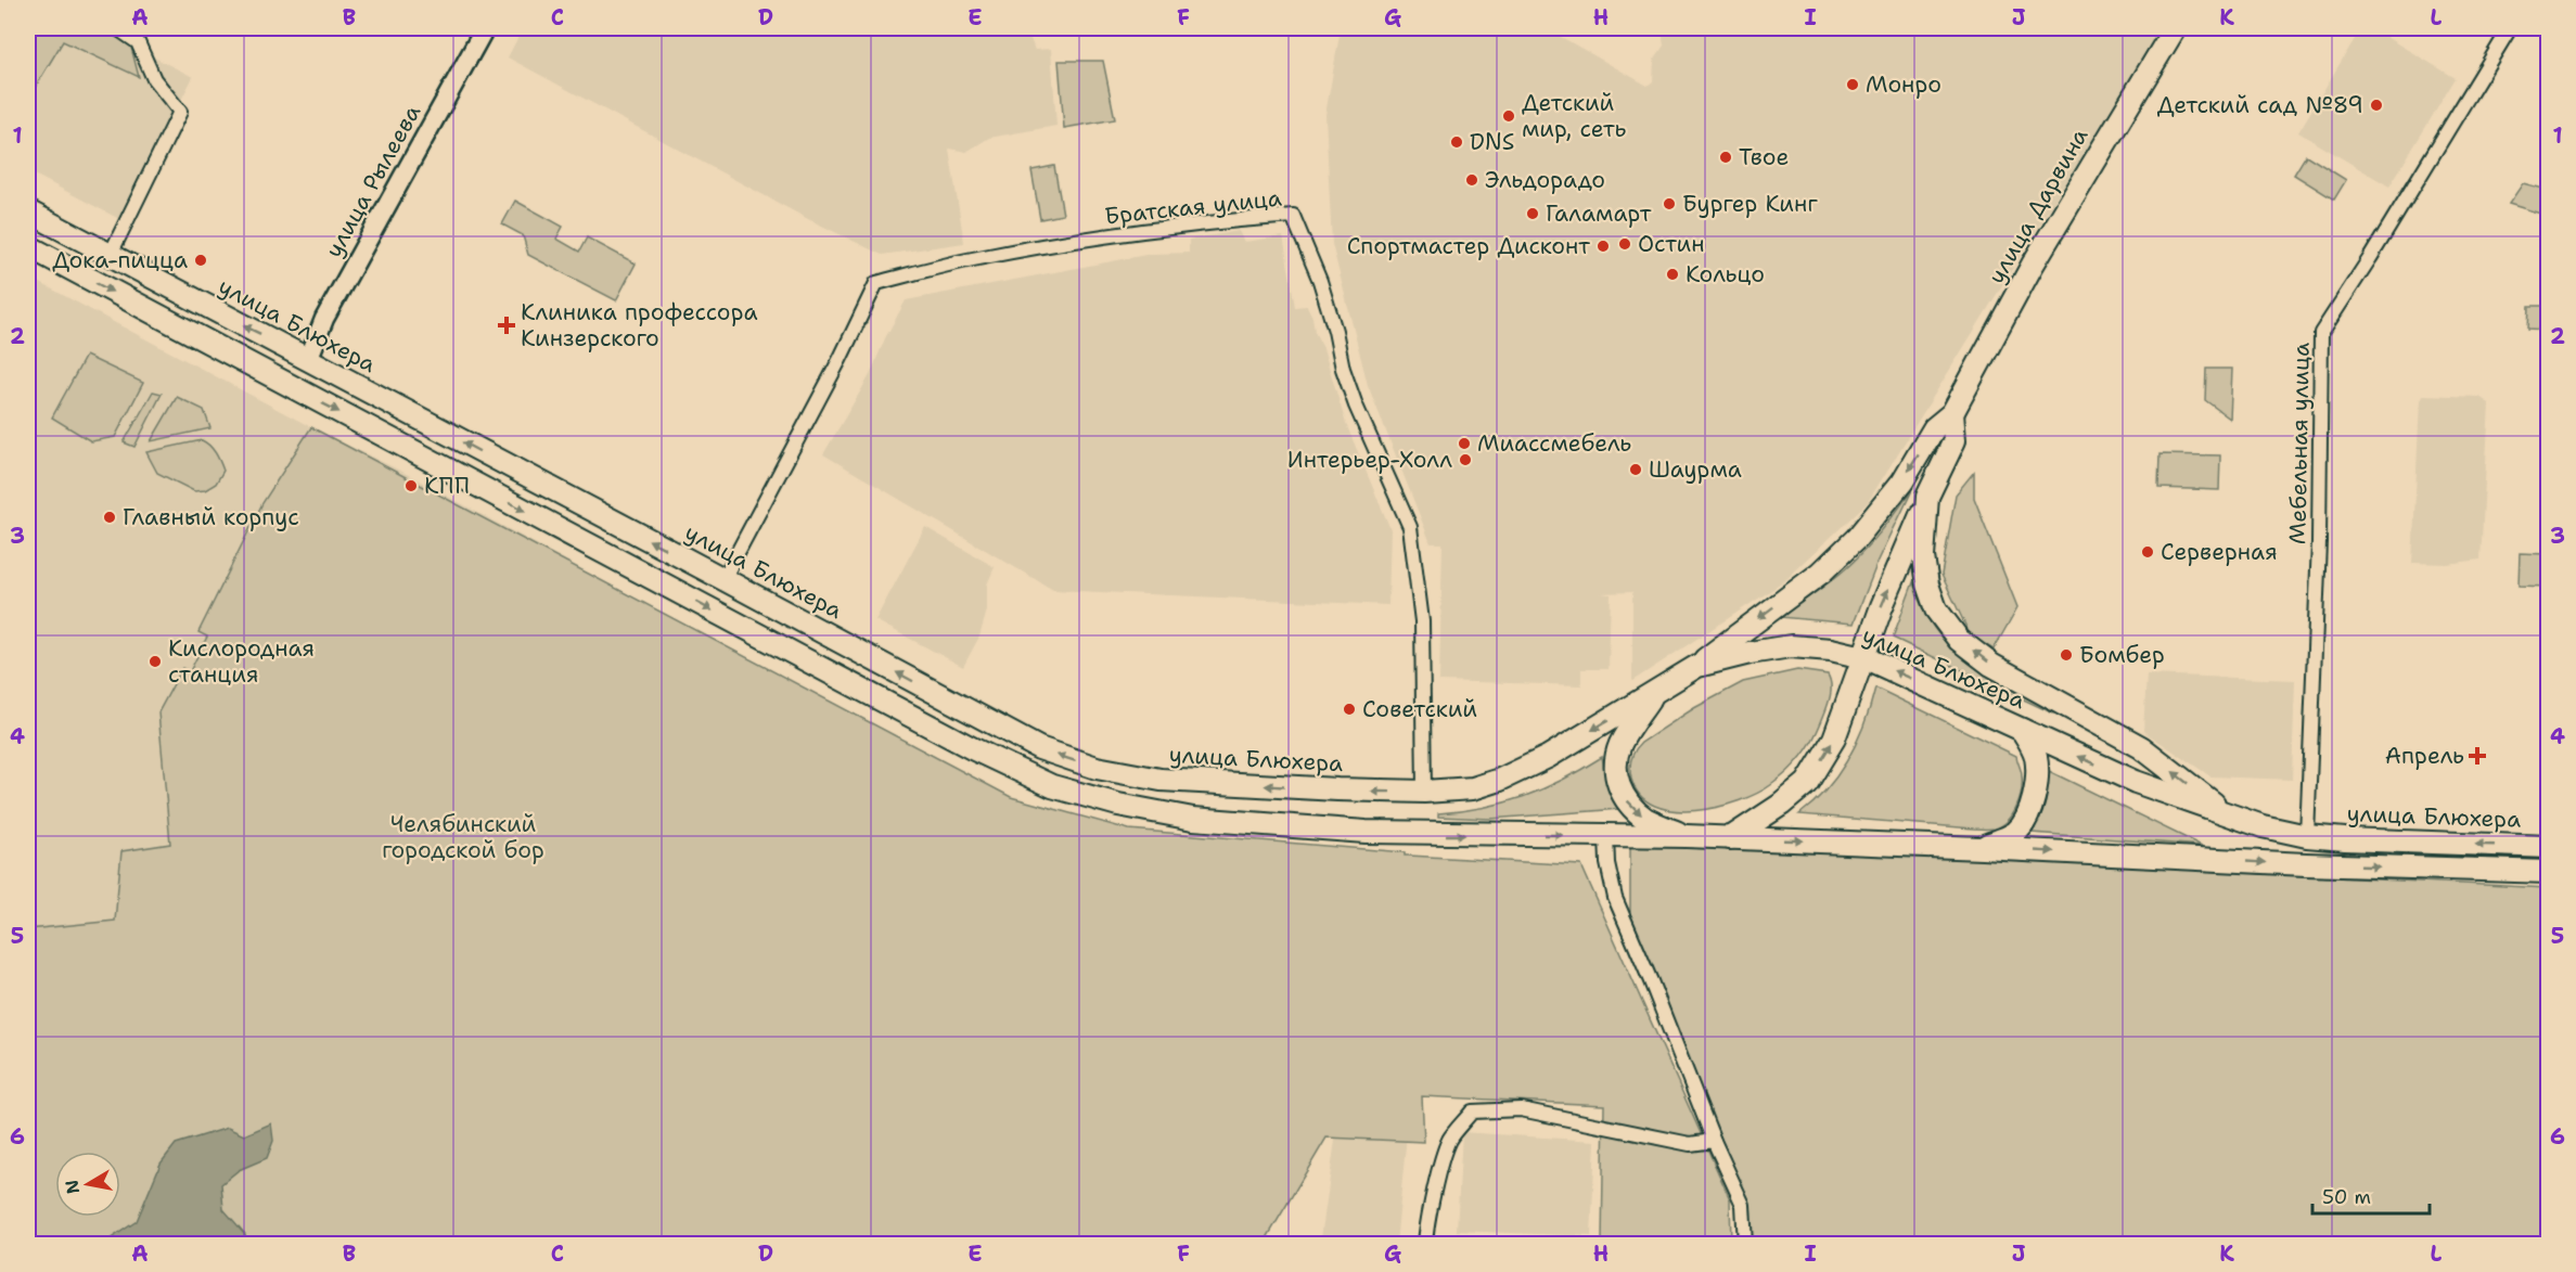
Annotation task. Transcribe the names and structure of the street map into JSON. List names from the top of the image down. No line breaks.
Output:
{"streets":{"main road":["улица Дарвина","улица Блюхера"],"street":["улица Рылеева","Братская улица","Мебельная улица"]},"crossings":[["улица Рылеева","улица Блюхера"],["улица Дарвина","улица Блюхера"],["Братская улица","улица Блюхера"],["улица Блюхера","Мебельная улица"]],"parks":["Челябинский городской бор"],"places":{"other":["Монро","Детский сад №89","Детский мир, сеть","DNS","Твое","Эльдорадо","Бургер Кинг","Галамарт","Остин","Спортмастер Дисконт","Дока-пицца","Кольцо","Миассмебель","Интерьер-Холл","Шаурма","КПП","Главный корпус","Серверная","Бомбер","Кислородная станция","Советский"],"health":["Клиника профессора Кинзерского","Апрель"]},"scale_bar":"50 m","north":"left","grid":{"columns":["A","B","C","D","E","F","G","H","I","J","K","L"],"rows":["1","2","3","4","5","6"]}}
